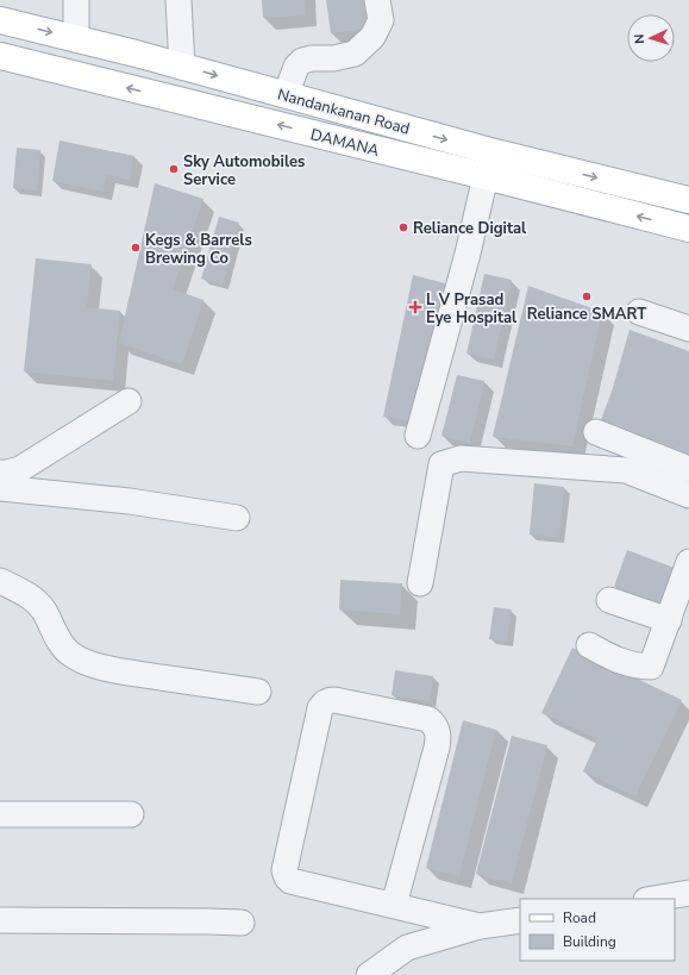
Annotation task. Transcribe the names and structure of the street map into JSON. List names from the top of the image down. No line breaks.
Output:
{"streets":{"main road":["Nandankanan Road","DAMANA"]},"one_way":["Nandankanan Road","DAMANA"],"places":{"other":["Sky Automobiles Service","Reliance Digital","Kegs & Barrels Brewing Co","Reliance SMART"],"health":["L V Prasad Eye Hospital"]},"legend":["Road","Building"],"north":"left"}
